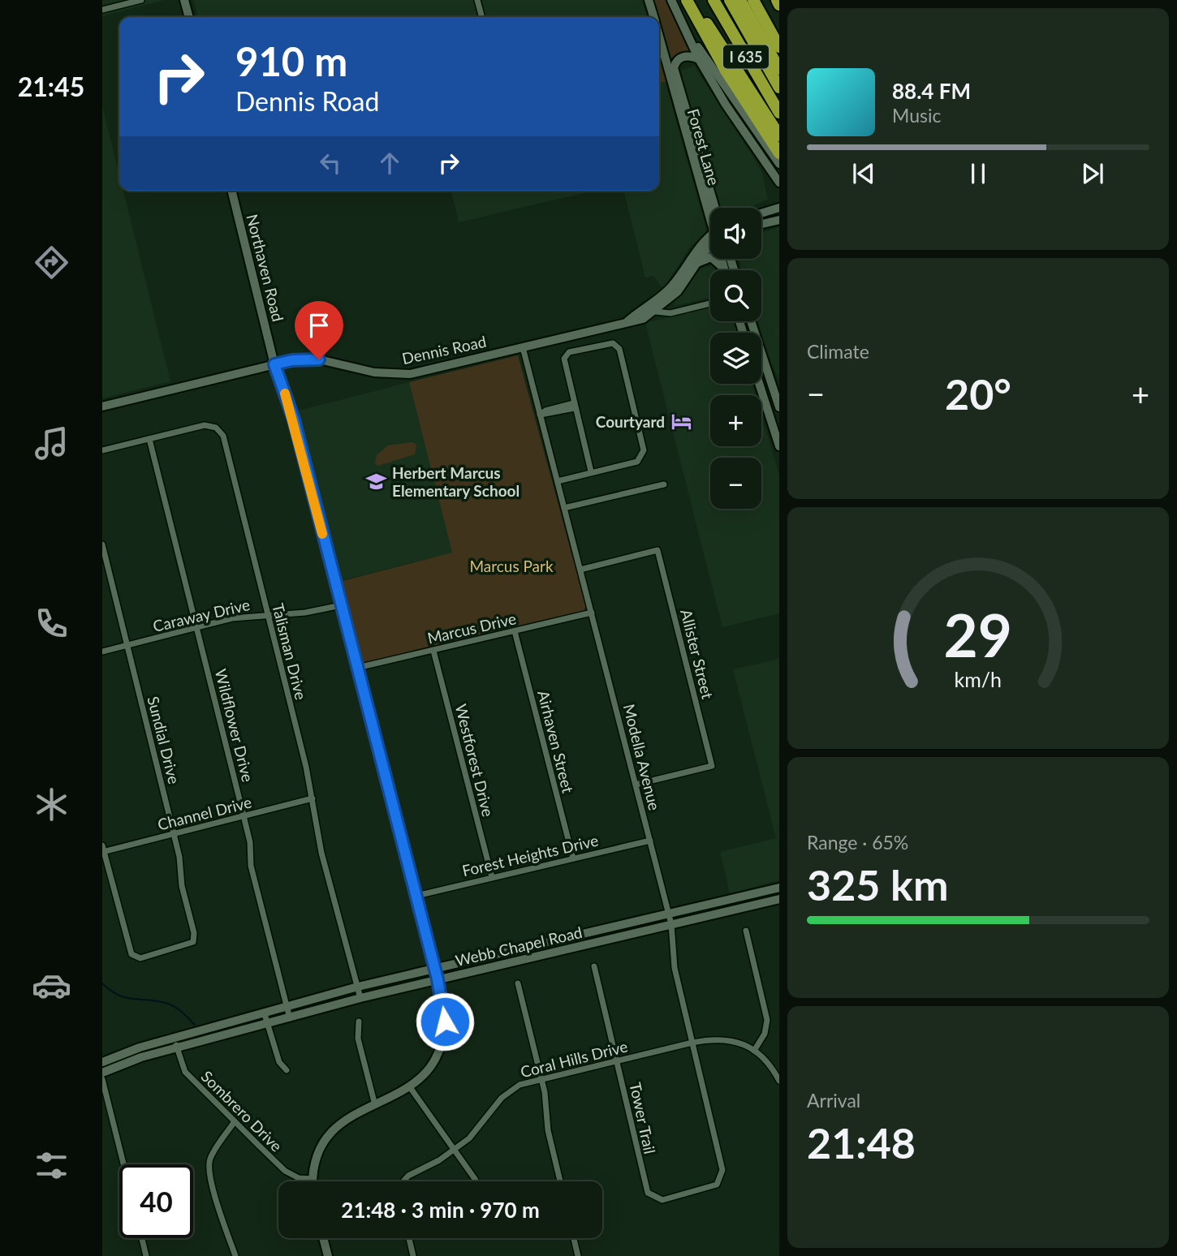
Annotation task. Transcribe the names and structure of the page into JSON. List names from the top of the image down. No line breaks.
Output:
{"streets":{"highway":["I 635"],"main road":["Forest Lane","Northaven Road","Dennis Road","Webb Chapel Road"],"street":["Caraway Drive","Marcus Drive","Talisman Drive","Allister Street","Wildflower Drive","Sundial Drive","Airhaven Street","Modella Avenue","Westforest Drive","Channel Drive","Forest Heights Drive","Coral Hills Drive","Sombrero Drive","Tower Trail"]},"crossings":[["Northaven Road","Dennis Road"],["Northaven Road","Caraway Drive"],["Northaven Road","Marcus Drive"],["Northaven Road","Forest Heights Drive"],["Northaven Road","Webb Chapel Road"],["Northaven Road","Sombrero Drive"],["Dennis Road","Modella Avenue"],["Caraway Drive","Talisman Drive"],["Caraway Drive","Wildflower Drive"],["Caraway Drive","Sundial Drive"],["Marcus Drive","Airhaven Street"],["Marcus Drive","Modella Avenue"],["Marcus Drive","Westforest Drive"],["Talisman Drive","Wildflower Drive"],["Talisman Drive","Channel Drive"],["Talisman Drive","Webb Chapel Road"],["Allister Street","Modella Avenue"],["Wildflower Drive","Channel Drive"],["Wildflower Drive","Webb Chapel Road"],["Sundial Drive","Channel Drive"],["Airhaven Street","Forest Heights Drive"],["Modella Avenue","Forest Heights Drive"],["Modella Avenue","Webb Chapel Road"],["Modella Avenue","Coral Hills Drive"],["Modella Avenue","Tower Trail"],["Westforest Drive","Forest Heights Drive"],["Webb Chapel Road","Sombrero Drive"],["Coral Hills Drive","Tower Trail"]],"parks":["Marcus Park"],"places":{"hotel":["Courtyard"],"school or university":["Herbert Marcus Elementary School"]},"page":{"tabs":"21:45","turn":["910 m","Dennis Road"],"song":["88.4 FM","Music"],"map_buttons":["+","−"],"tile":["Climate",["Range · 65%","325 km"],["Arrival","21:48"]],"heat":["−","20°","+"],"limit":"40","trip":"21:48 · 3 min · 970 m","gauge":["29","km/h"]}}
